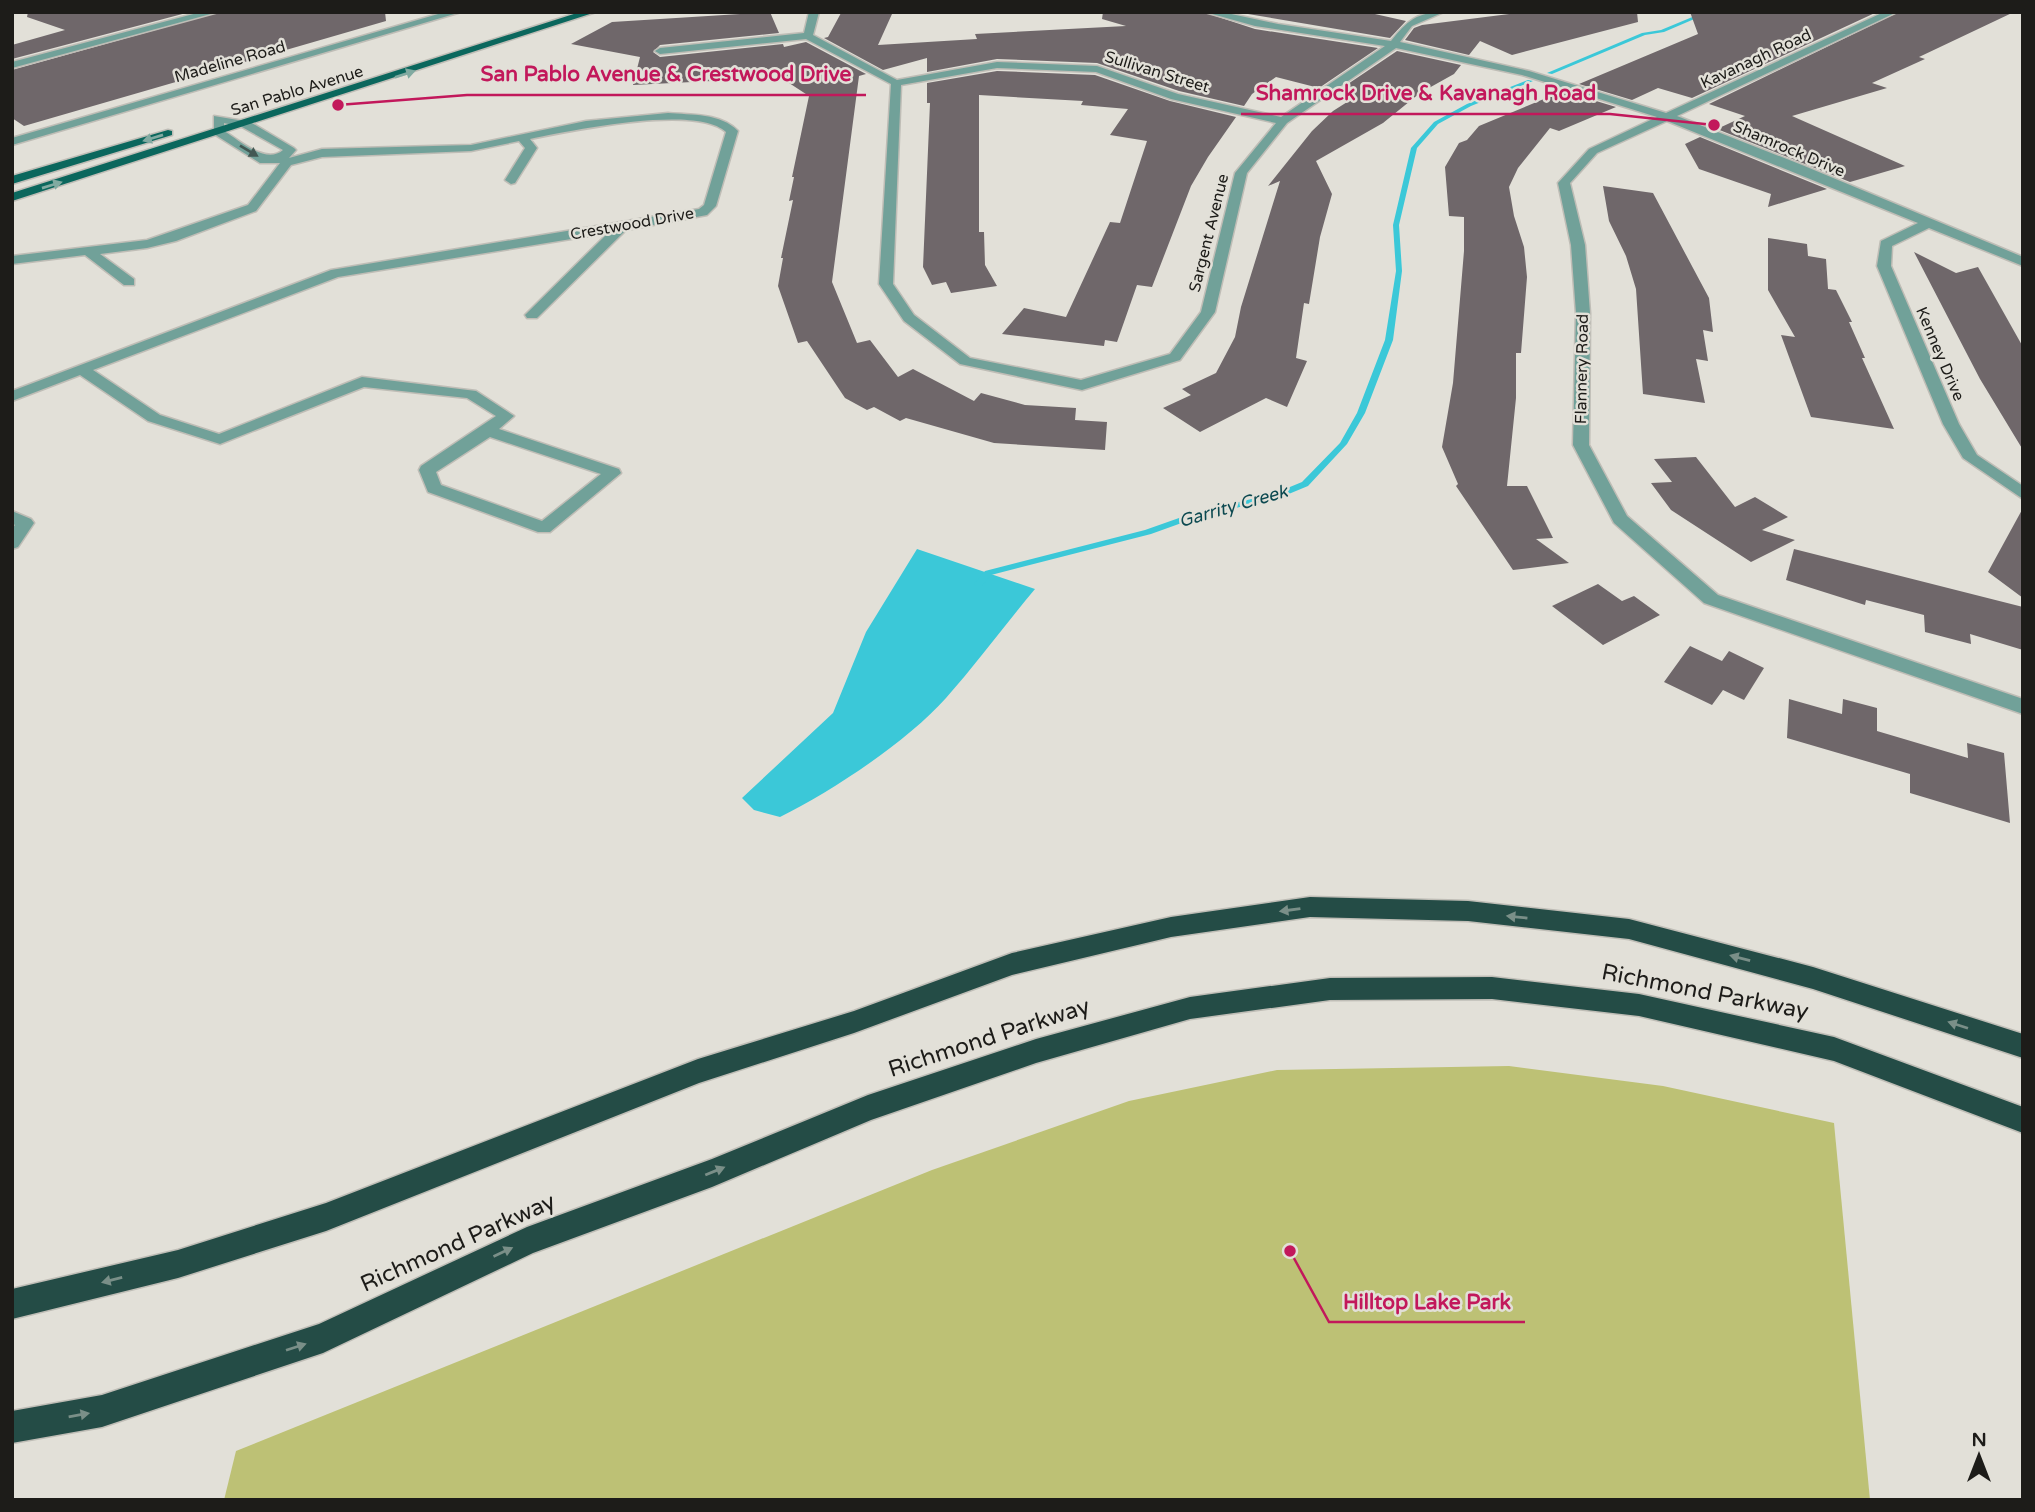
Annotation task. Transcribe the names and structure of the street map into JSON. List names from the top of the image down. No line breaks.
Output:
{"streets":{"highway":["Richmond Parkway"],"main road":["San Pablo Avenue"],"street":["Kavanagh Road","Madeline Road","Sullivan Street","Shamrock Drive","Crestwood Drive","Sargent Avenue","Kenney Drive","Flannery Road"]},"crossings":[["Kavanagh Road","Shamrock Drive"],["Kavanagh Road","Flannery Road"],["Sullivan Street","Sargent Avenue"],["San Pablo Avenue","Crestwood Drive"],["Shamrock Drive","Sargent Avenue"],["Shamrock Drive","Kenney Drive"],["Shamrock Drive","Flannery Road"]],"water":["Garrity Creek"],"places":["San Pablo Avenue & Crestwood Drive","Shamrock Drive & Kavanagh Road","Hilltop Lake Park"],"north":"top"}
